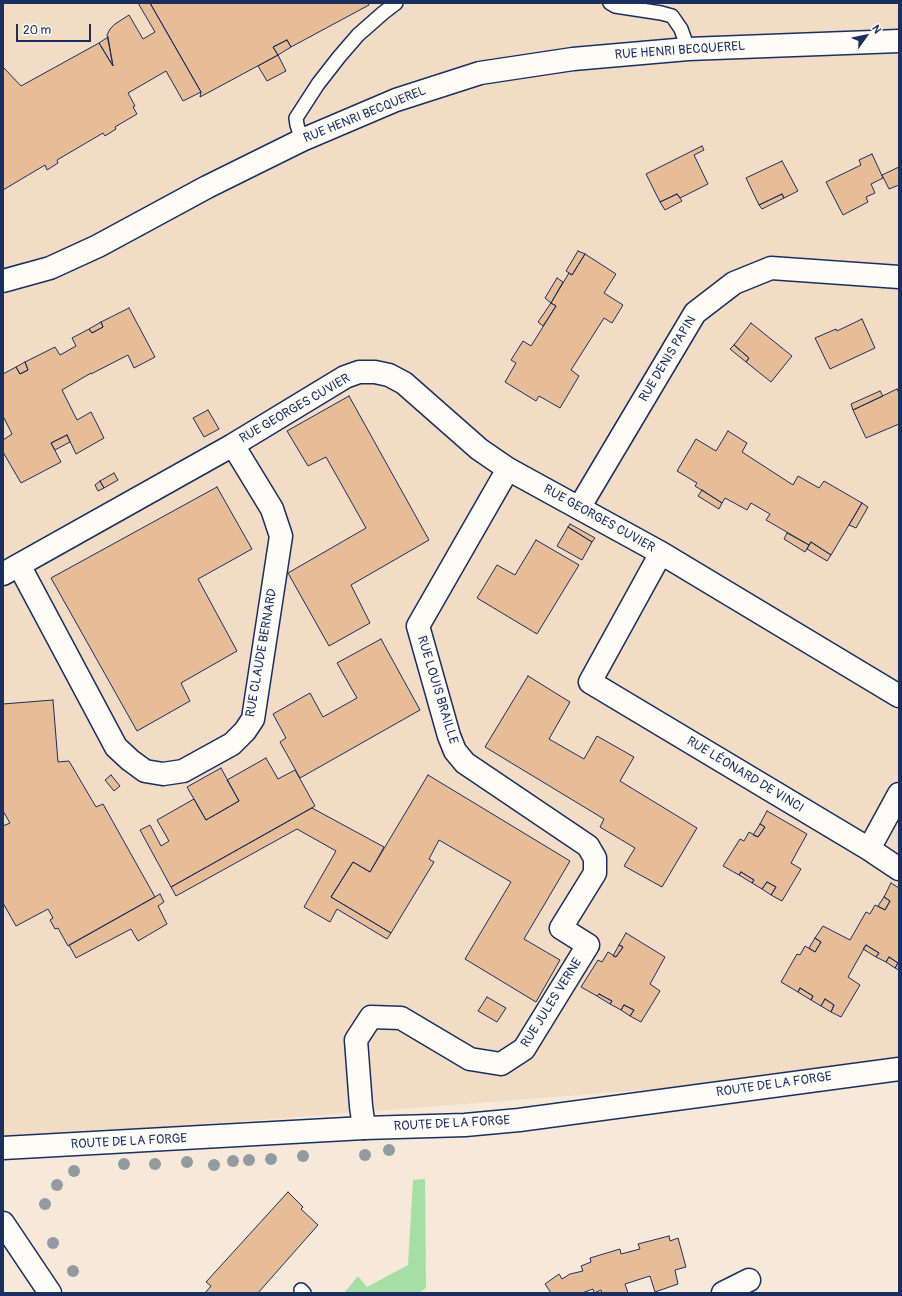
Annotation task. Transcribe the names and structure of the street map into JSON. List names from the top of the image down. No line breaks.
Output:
{"streets":{"street":["RUE HENRI BECQUEREL","RUE DENIS PAPIN","RUE GEORGES CUVIER","RUE CLAUDE BERNARD","RUE LOUIS BRAILLE","RUE LÉONARD DE VINCI","RUE JULES VERNE","ROUTE DE LA FORGE"]},"crossings":[["RUE DENIS PAPIN","RUE GEORGES CUVIER"],["RUE GEORGES CUVIER","RUE CLAUDE BERNARD"],["RUE GEORGES CUVIER","RUE LOUIS BRAILLE"],["RUE GEORGES CUVIER","RUE LÉONARD DE VINCI"],["RUE LOUIS BRAILLE","RUE JULES VERNE"],["RUE JULES VERNE","ROUTE DE LA FORGE"]],"scale_bar":"20 m","north":"top right"}
